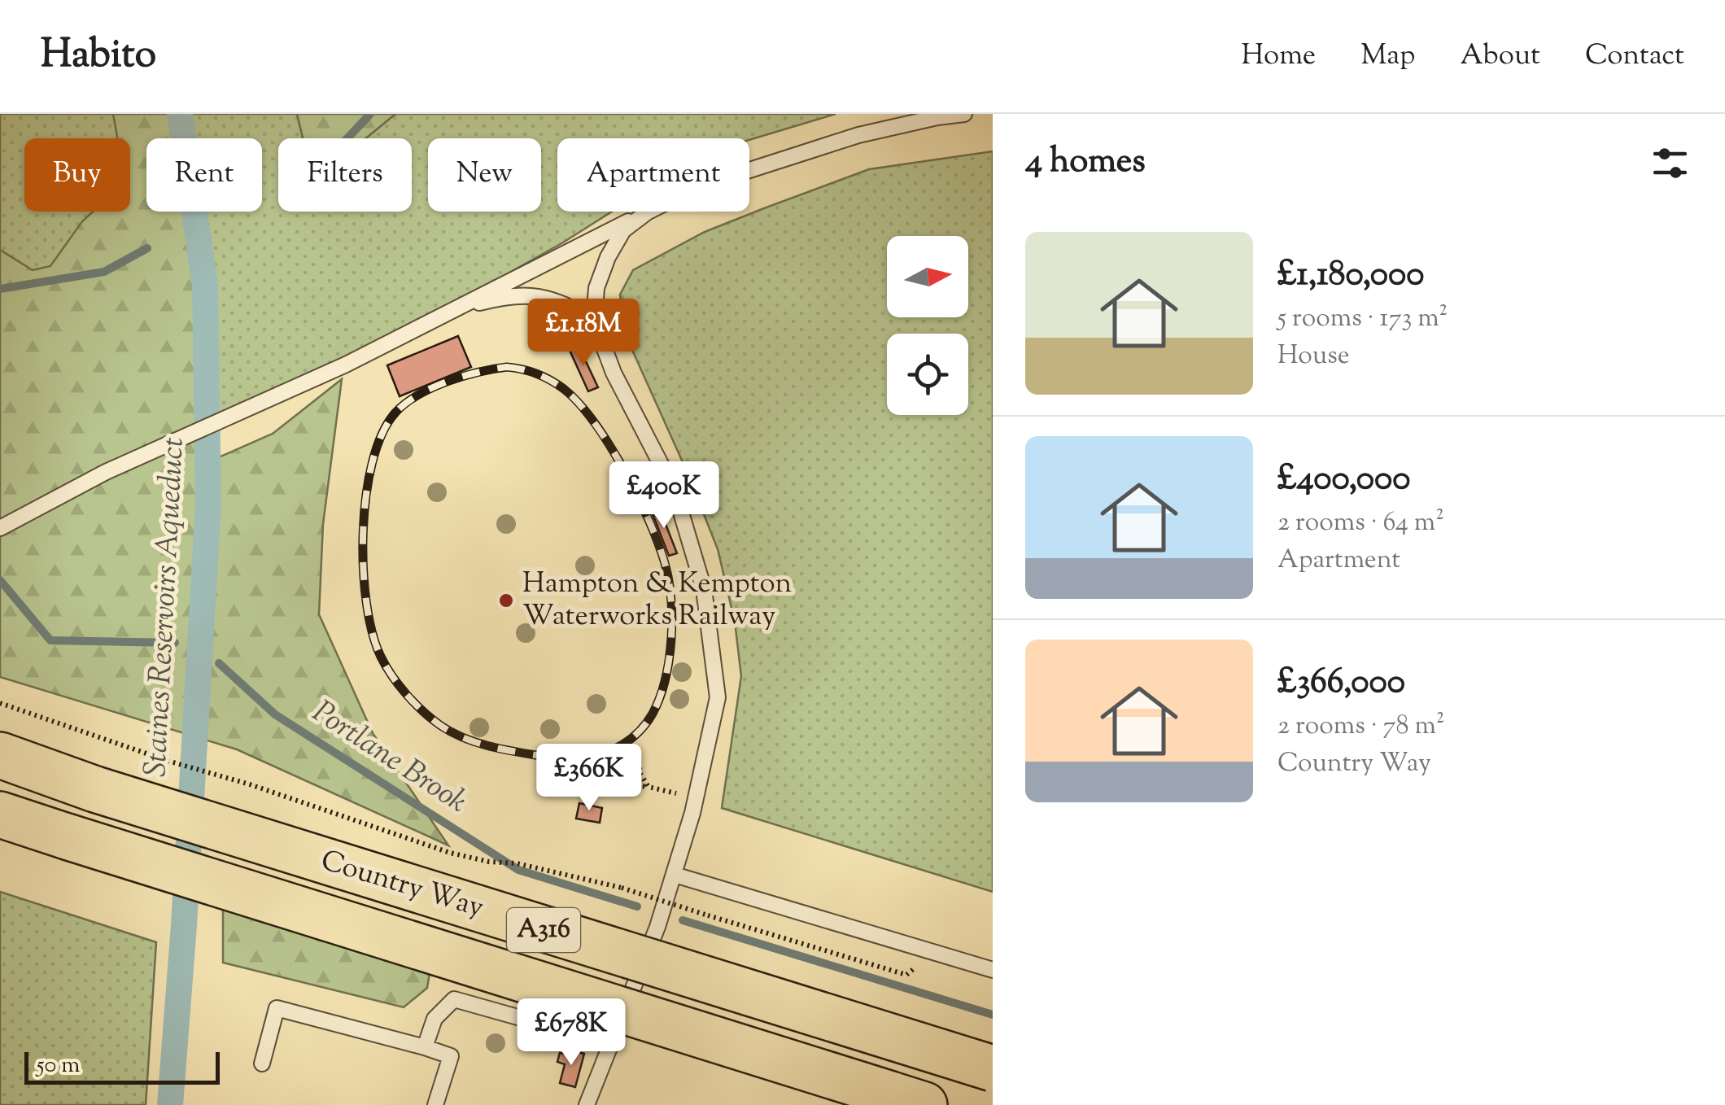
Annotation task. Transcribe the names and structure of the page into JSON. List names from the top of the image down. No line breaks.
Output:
{"streets":{"highway":["Country Way","A316"]},"water":["Staines Reservoirs Aqueduct","Portlane Brook"],"places":["Hampton & Kempton Waterworks Railway"],"scale_bar":"50 m","north":"right","page":{"header":"Habito","nav":["Home","Map","About","Contact"],"heading":"4 homes","chip":["Buy","Rent","Filters","New","Apartment"],"list":[{"name":"£1,180,000","note":"5 rooms · 173 m² · House"},{"name":"£400,000","note":"2 rooms · 64 m² · Apartment"},{"name":"£366,000","note":"2 rooms · 78 m² · Country Way"}],"price":["£1.18M","£400K","£366K","£678K"],"scale":"50 m"}}
